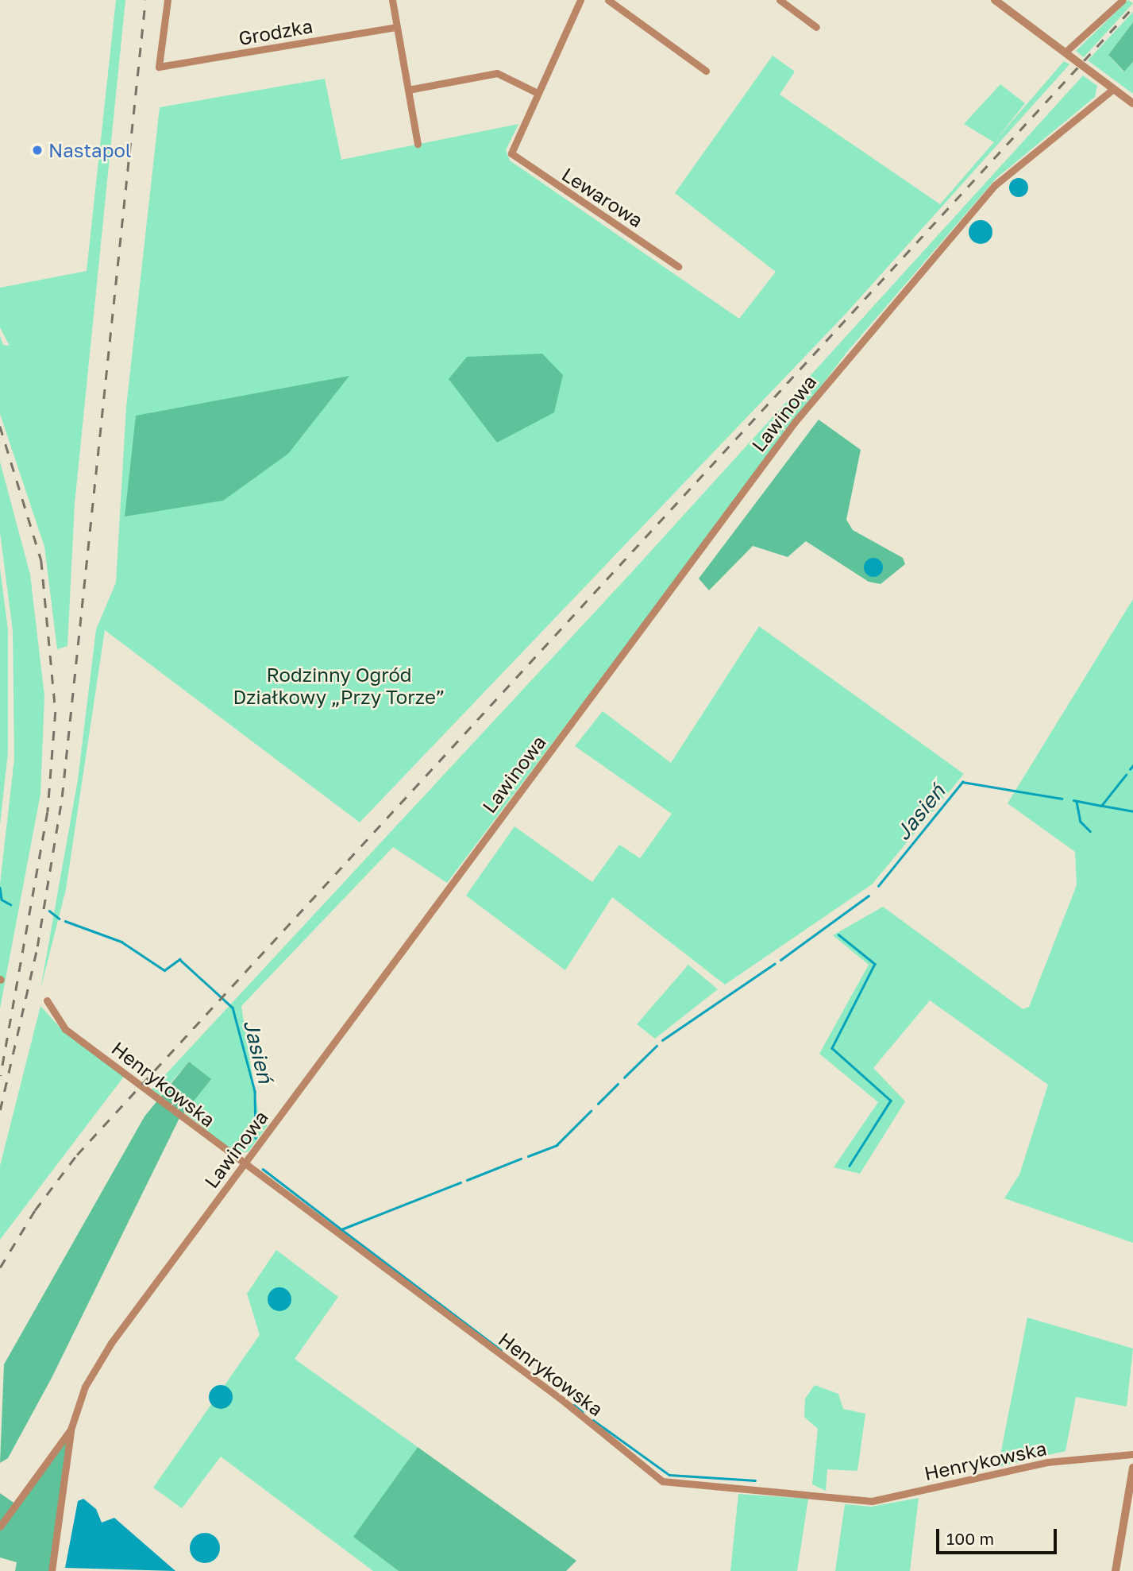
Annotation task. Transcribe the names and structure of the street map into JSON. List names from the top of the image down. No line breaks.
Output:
{"streets":{"street":["Grodzka","Lewarowa","Lawinowa","Henrykowska"]},"crossings":[["Lawinowa","Henrykowska"]],"water":["Jasień"],"parks":["Rodzinny Ogród Działkowy „Przy Torze”"],"places":["Nastapol"],"scale_bar":"100 m"}
